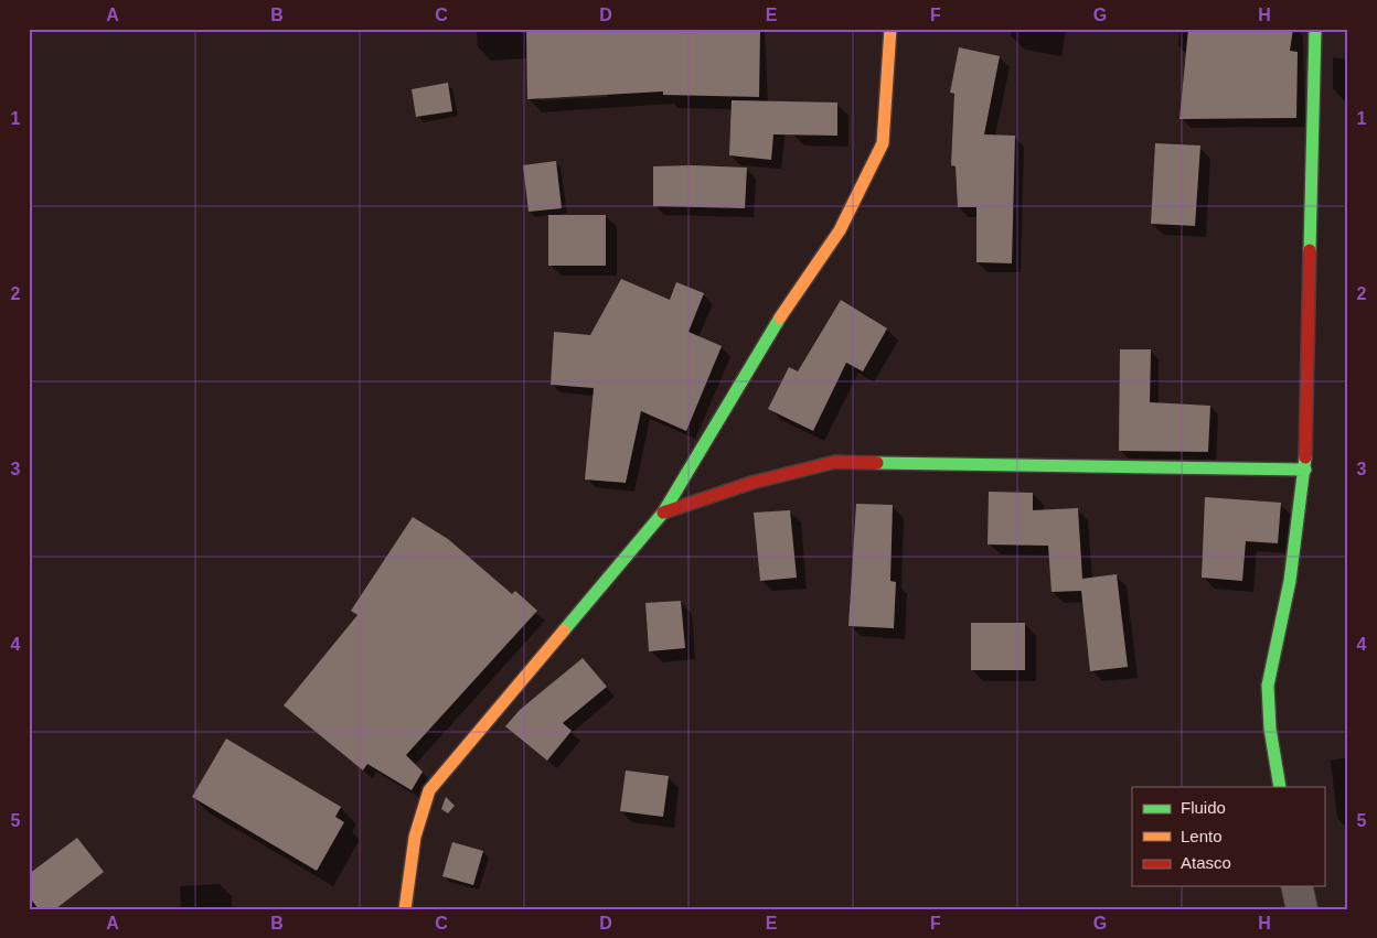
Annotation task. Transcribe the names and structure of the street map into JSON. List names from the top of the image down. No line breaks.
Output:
{"legend":["Fluido","Lento","Atasco"],"grid":{"columns":["A","B","C","D","E","F","G","H"],"rows":["1","2","3","4","5"]}}
